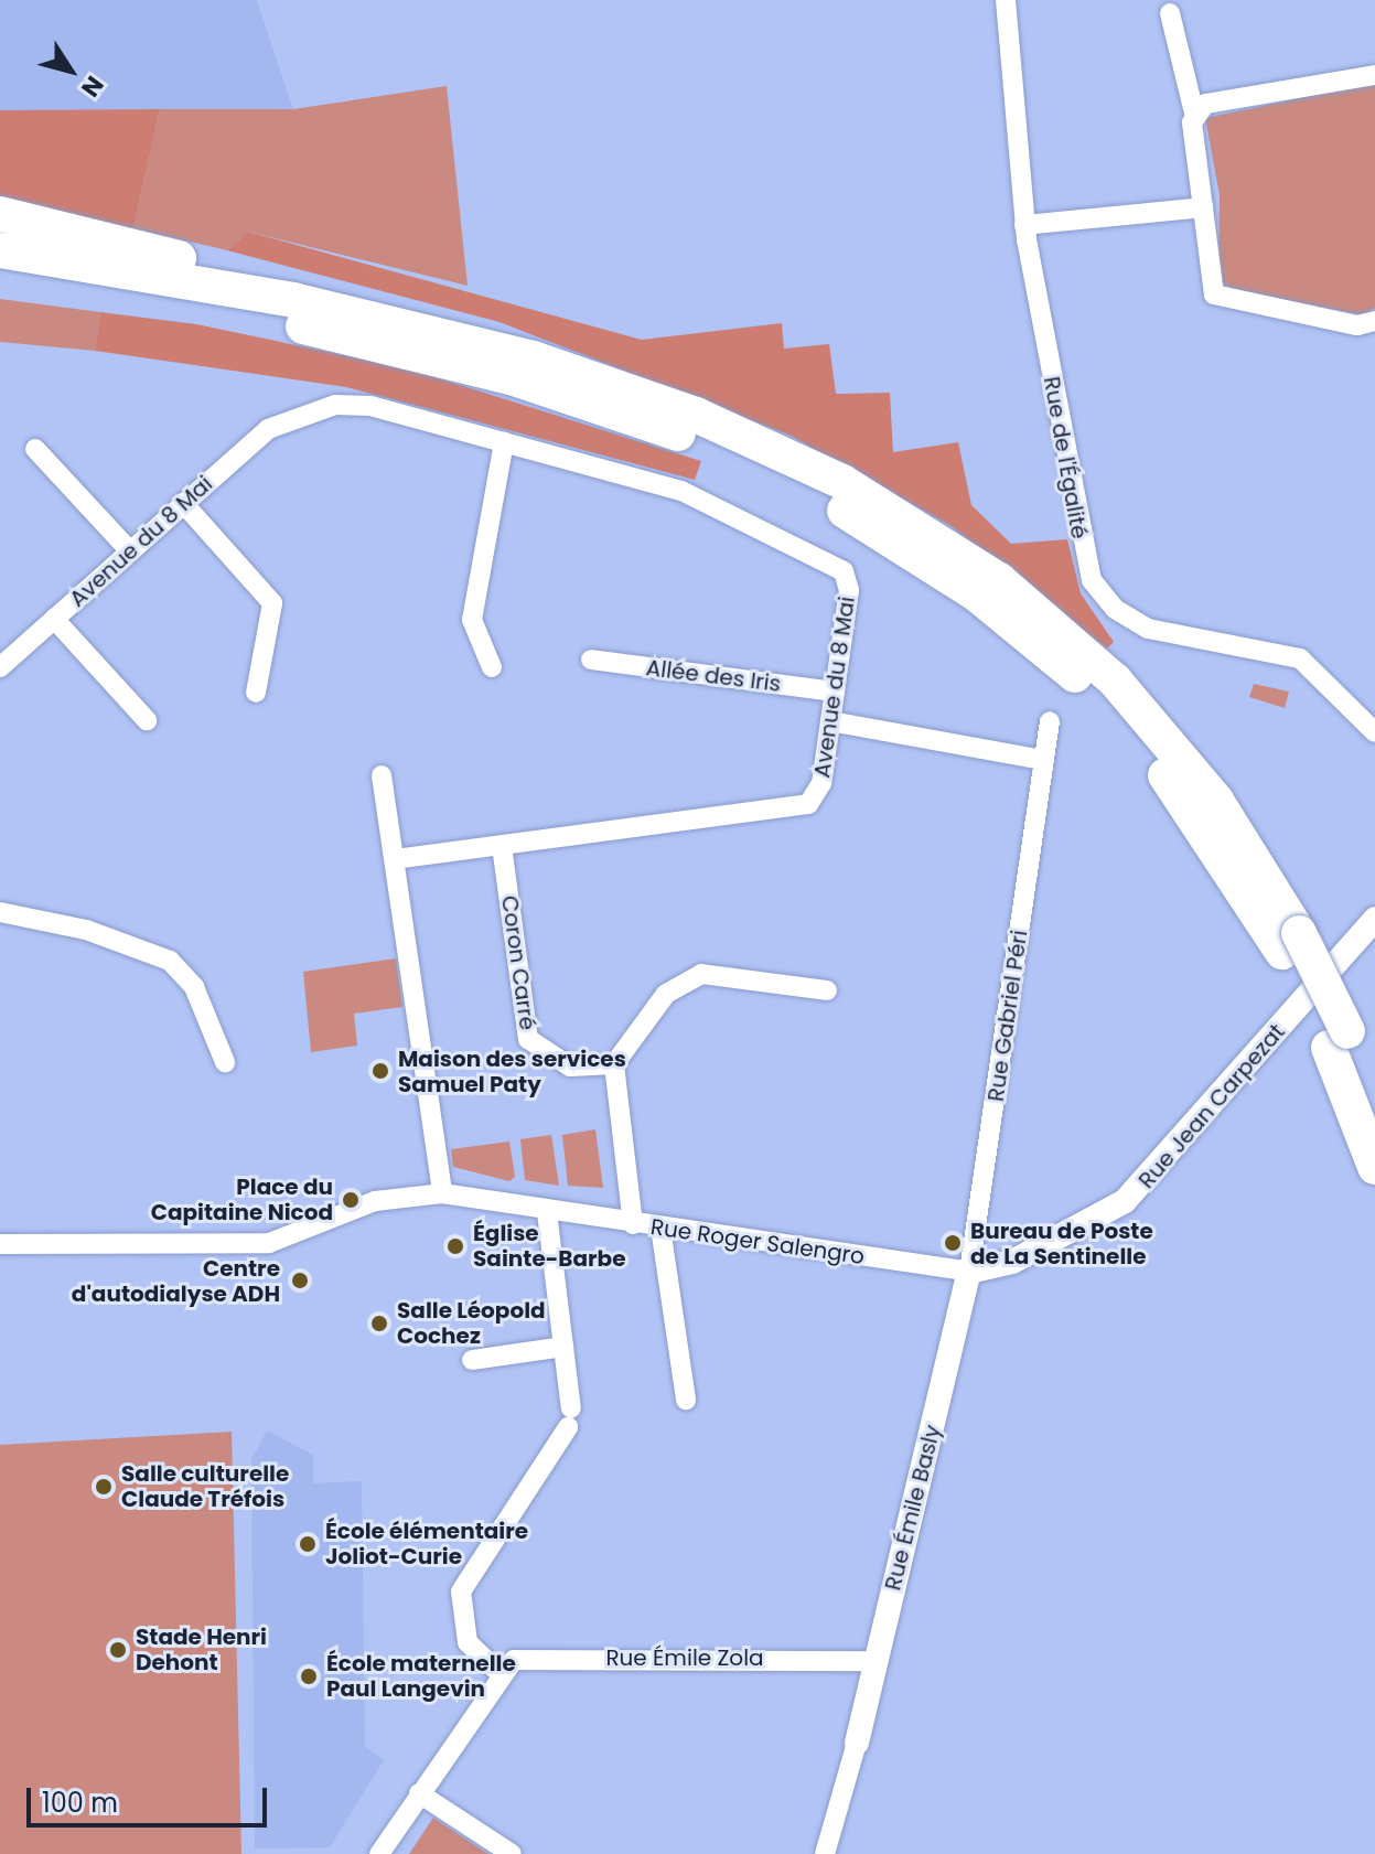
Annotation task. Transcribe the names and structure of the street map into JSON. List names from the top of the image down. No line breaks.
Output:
{"streets":{"street":["Rue de l'Égalité","Avenue du 8 Mai","Allée des Iris","Coron Carré","Rue Gabriel Péri","Rue Jean Carpezat","Rue Roger Salengro","Rue Émile Basly","Rue Émile Zola"]},"crossings":[["Avenue du 8 Mai","Allée des Iris"],["Avenue du 8 Mai","Coron Carré"],["Rue Gabriel Péri","Rue Jean Carpezat"],["Rue Gabriel Péri","Rue Roger Salengro"],["Rue Gabriel Péri","Rue Émile Basly"],["Rue Jean Carpezat","Rue Roger Salengro"],["Rue Jean Carpezat","Rue Émile Basly"],["Rue Roger Salengro","Rue Émile Basly"],["Rue Émile Basly","Rue Émile Zola"]],"places":["Maison des services Samuel Paty","Place du Capitaine Nicod","Bureau de Poste de La Sentinelle","Église Sainte-Barbe","Centre d'autodialyse ADH","Salle Léopold Cochez","Salle culturelle Claude Tréfois","École élémentaire Joliot-Curie","Stade Henri Dehont","École maternelle Paul Langevin"],"scale_bar":"100 m","north":"bottom right"}
